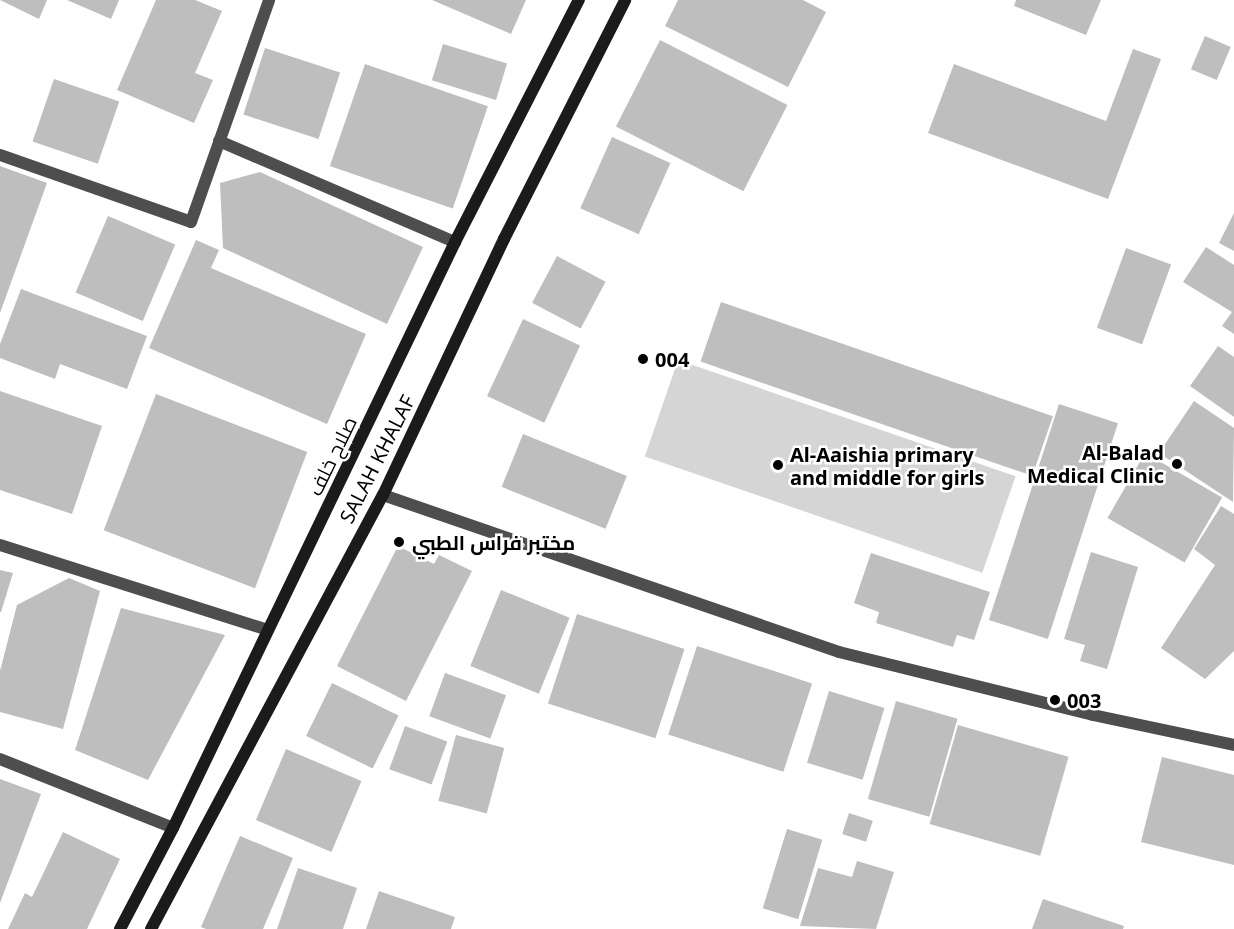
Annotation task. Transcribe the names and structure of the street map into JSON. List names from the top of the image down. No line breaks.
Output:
{"streets":{"main road":["صلاح خلف","SALAH KHALAF"]},"places":["004","Al-Balad Medical Clinic","Al-Aaishia primary and middle for girls","مختبر فراس الطبي","003"]}
